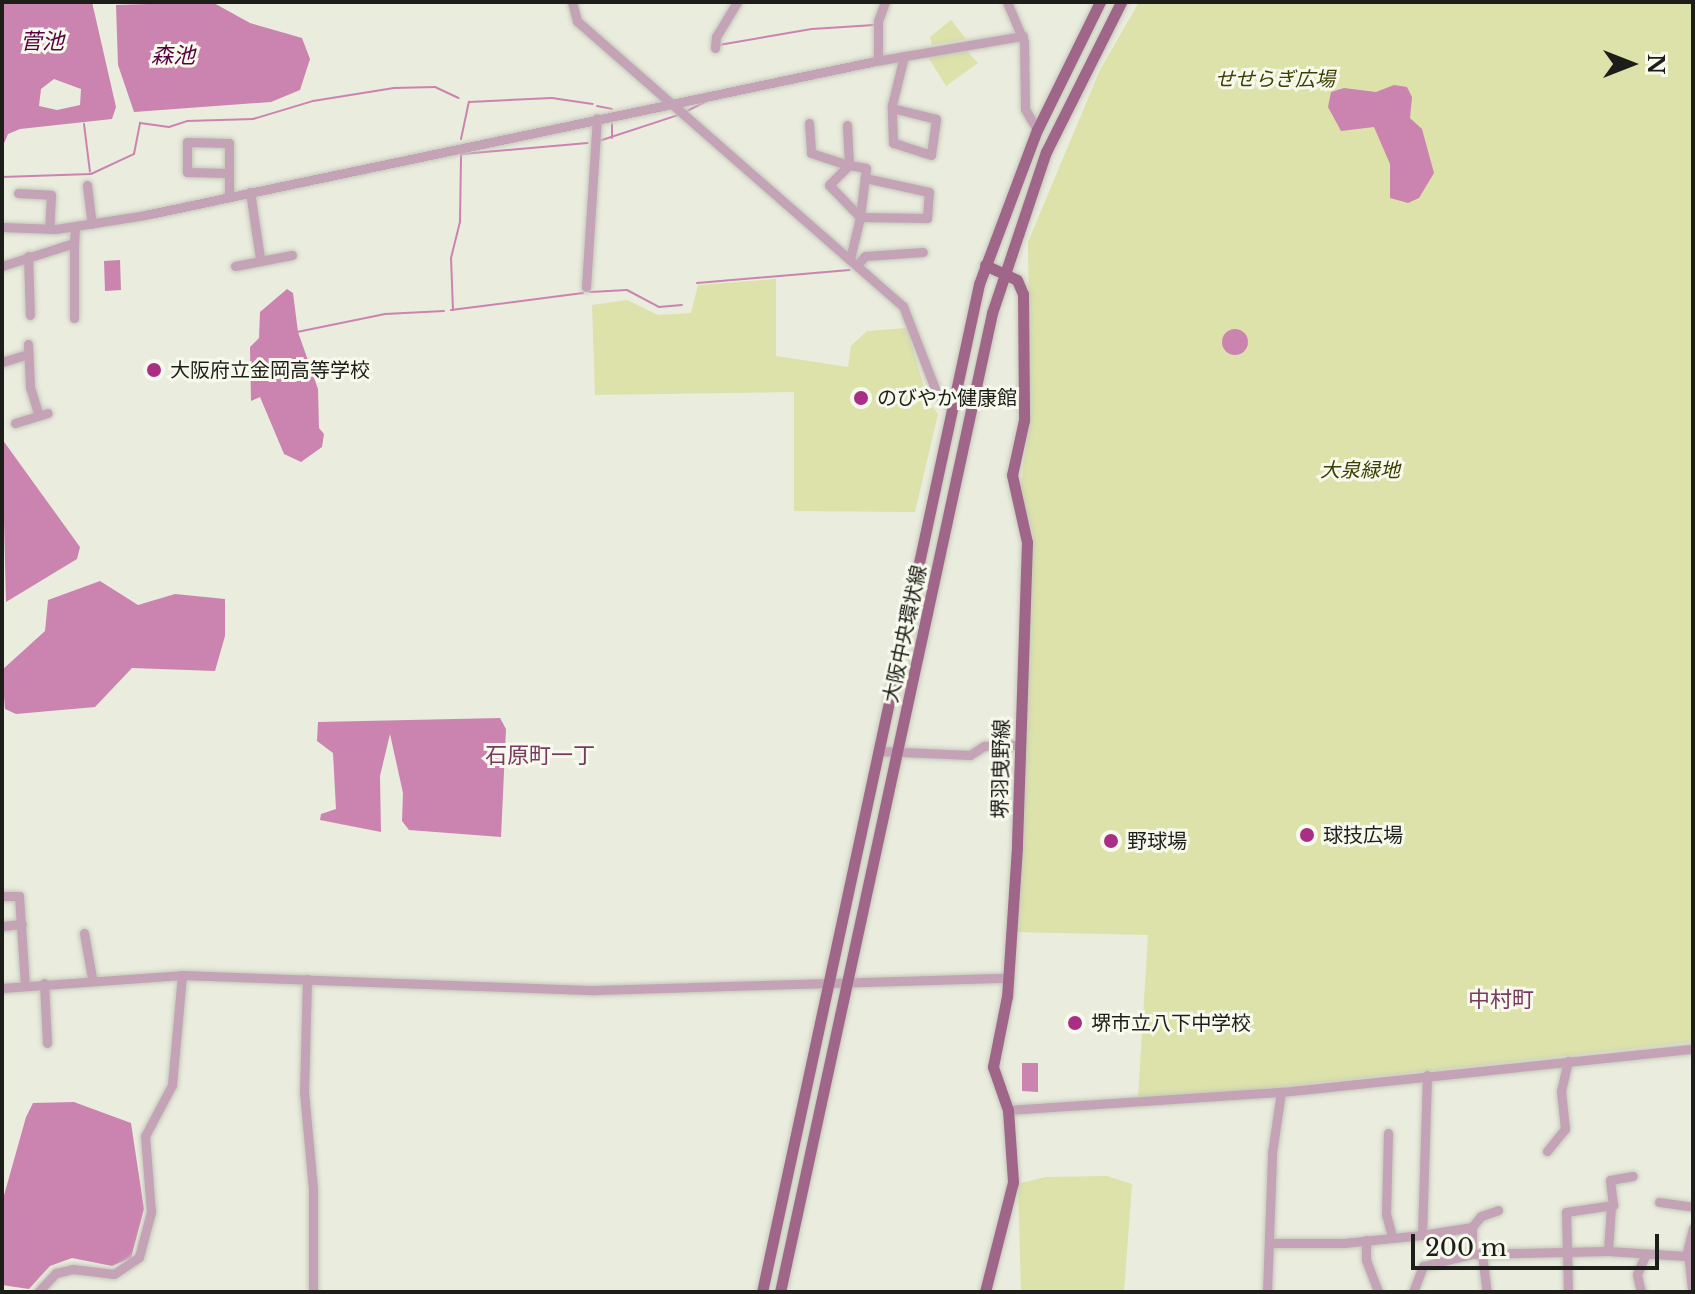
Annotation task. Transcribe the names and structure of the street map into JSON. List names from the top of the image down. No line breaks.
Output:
{"streets":{"main road":["大阪中央環状線","堺羽曳野線"]},"crossings":[["大阪中央環状線","堺羽曳野線"]],"districts":["石原町一丁","中村町"],"water":["菅池","森池"],"parks":["せせらぎ広場","大泉緑地"],"places":["大阪府立金岡高等学校","のびやか健康館","球技広場","野球場","堺市立八下中学校"],"scale_bar":"200 m","north":"right"}
